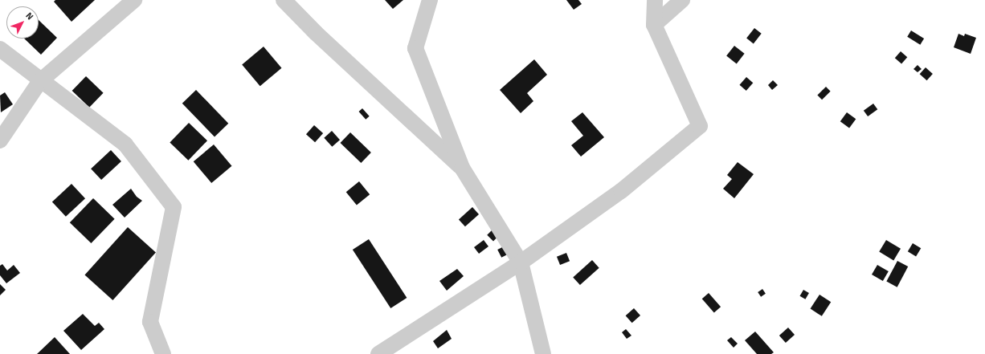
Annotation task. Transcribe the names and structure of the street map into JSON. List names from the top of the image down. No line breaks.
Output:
{"north":"top right"}
